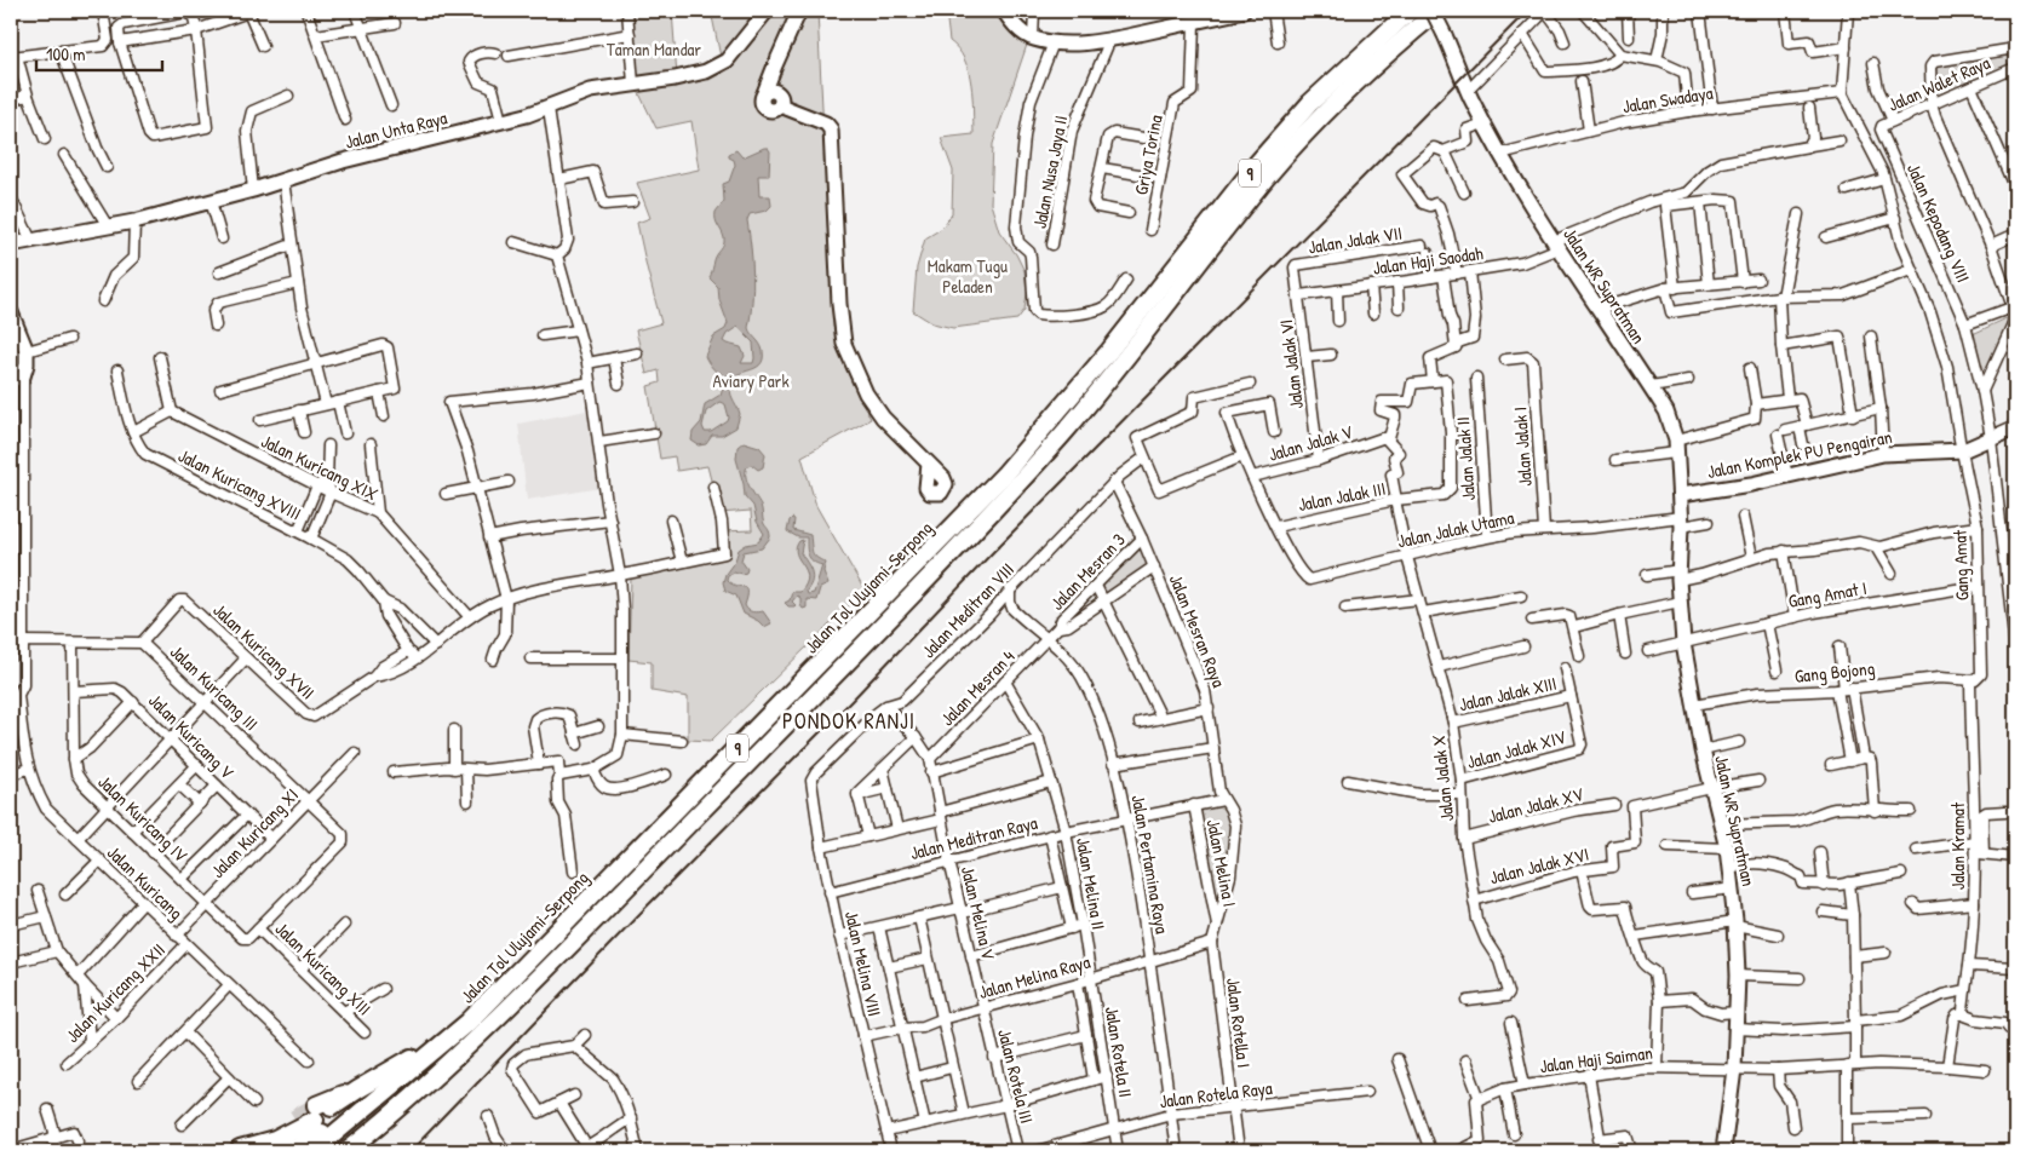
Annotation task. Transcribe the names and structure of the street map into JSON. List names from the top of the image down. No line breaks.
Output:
{"streets":{"highway":["9","Jalan Tol Ulujami–Serpong"],"street":["Jalan Walet Raya","Jalan Swadaya","Jalan Unta Raya","Griya Torina","Jalan Nusa Jaya II","Jalan Kepodang VIII","Jalan Jalak VII","Jalan Haji Saodah","Jalan WR Supratman","Jalan Jalak VI","Jalan Jalak V","Jalan Jalak I","Jalan Komplek PU Pengairan","Jalan Jalak II","Jalan Kuricang XIX","Jalan Kuricang XVIII","Jalan Jalak III","Jalan Jalak Utama","Gang Amat","Jalan Mesran 3","Gang Amat I","Jalan Meditran VIII","Jalan Mesran Raya","Jalan Kuricang XVII","Gang Bojong","Jalan Kuricang III","Jalan Mesran 4","Jalan Jalak XIII","Jalan Kuricang V","Jalan Jalak XIV","Jalan Jalak X","Jalan Jalak XV","Jalan Kuricang IV","Jalan Kuricang XI","Jalan Meditran Raya","Jalan Kramat","Jalan Melina I","Jalan Pertamina Raya","Jalan Jalak XVI","Jalan Kuricang","Jalan Melina II","Jalan Melina V","Jalan Melina VIII","Jalan Kuricang XIII","Jalan Melina Raya","Jalan Kuricang XXII","Jalan Rotella I","Jalan Rotela II","Jalan Haji Saiman","Jalan Rotela III","Jalan Rotela Raya"]},"crossings":[["Jalan Walet Raya","Jalan Kepodang VIII"],["Jalan Swadaya","Jalan WR Supratman"],["Jalan Swadaya","Gang Amat"],["Jalan Jalak VII","Jalan Haji Saodah"],["Jalan Jalak VII","Jalan Jalak VI"],["Jalan Haji Saodah","Jalan WR Supratman"],["Jalan Haji Saodah","Jalan Jalak VI"],["Jalan WR Supratman","Jalan Komplek PU Pengairan"],["Jalan WR Supratman","Jalan Jalak Utama"],["Jalan WR Supratman","Gang Amat I"],["Jalan WR Supratman","Gang Bojong"],["Jalan WR Supratman","Jalan Jalak XVI"],["Jalan WR Supratman","Jalan Haji Saiman"],["Jalan Jalak VI","Jalan Jalak V"],["Jalan Jalak I","Jalan Jalak Utama"],["Jalan Komplek PU Pengairan","Gang Amat"],["Jalan Jalak II","Jalan Jalak Utama"],["Jalan Kuricang XIX","Jalan Kuricang XVII"],["Jalan Kuricang XVIII","Jalan Kuricang XVII"],["Jalan Jalak III","Jalan Jalak Utama"],["Jalan Jalak III","Jalan Jalak X"],["Jalan Jalak Utama","Jalan Jalak X"],["Gang Amat","Gang Amat I"],["Gang Amat","Gang Bojong"],["Gang Amat","Jalan Kramat"],["Jalan Mesran 3","Jalan Mesran Raya"],["Jalan Mesran 3","Jalan Mesran 4"],["Jalan Mesran 3","Jalan Pertamina Raya"],["Jalan Meditran VIII","Jalan Mesran Raya"],["Jalan Meditran VIII","Jalan Melina VIII"],["Jalan Mesran Raya","Jalan Melina I"],["Jalan Mesran Raya","Jalan Melina Raya"],["Jalan Mesran Raya","Jalan Rotella I"],["Jalan Kuricang XVII","Jalan Kuricang III"],["Gang Bojong","Jalan Kramat"],["Jalan Kuricang III","Jalan Kuricang IV"],["Jalan Kuricang III","Jalan Kuricang XI"],["Jalan Kuricang III","Jalan Kuricang XIII"],["Jalan Mesran 4","Jalan Pertamina Raya"],["Jalan Mesran 4","Jalan Melina II"],["Jalan Mesran 4","Jalan Melina V"],["Jalan Jalak XIII","Jalan Jalak XIV"],["Jalan Jalak XIII","Jalan Jalak X"],["Jalan Kuricang V","Jalan Kuricang IV"],["Jalan Kuricang V","Jalan Kuricang XI"],["Jalan Jalak XIV","Jalan Jalak X"],["Jalan Jalak X","Jalan Jalak XV"],["Jalan Jalak X","Jalan Jalak XVI"],["Jalan Kuricang IV","Jalan Kuricang XI"],["Jalan Kuricang IV","Jalan Kuricang XIII"],["Jalan Kuricang XI","Jalan Kuricang"],["Jalan Meditran Raya","Jalan Pertamina Raya"],["Jalan Meditran Raya","Jalan Melina II"],["Jalan Meditran Raya","Jalan Melina V"],["Jalan Meditran Raya","Jalan Melina VIII"],["Jalan Pertamina Raya","Jalan Melina Raya"],["Jalan Pertamina Raya","Jalan Rotela Raya"],["Jalan Kuricang","Jalan Kuricang XXII"],["Jalan Melina II","Jalan Melina Raya"],["Jalan Melina II","Jalan Rotela II"],["Jalan Melina V","Jalan Melina Raya"],["Jalan Melina V","Jalan Rotela III"],["Jalan Melina VIII","Jalan Melina Raya"],["Jalan Melina Raya","Jalan Rotella I"],["Jalan Melina Raya","Jalan Rotela II"],["Jalan Melina Raya","Jalan Rotela III"],["Jalan Rotella I","Jalan Rotela Raya"],["Jalan Rotela II","Jalan Rotela Raya"]],"districts":["PONDOK RANJI"],"parks":["Taman Mandar","Makam Tugu Peladen","Aviary Park"],"scale_bar":"100 m"}
